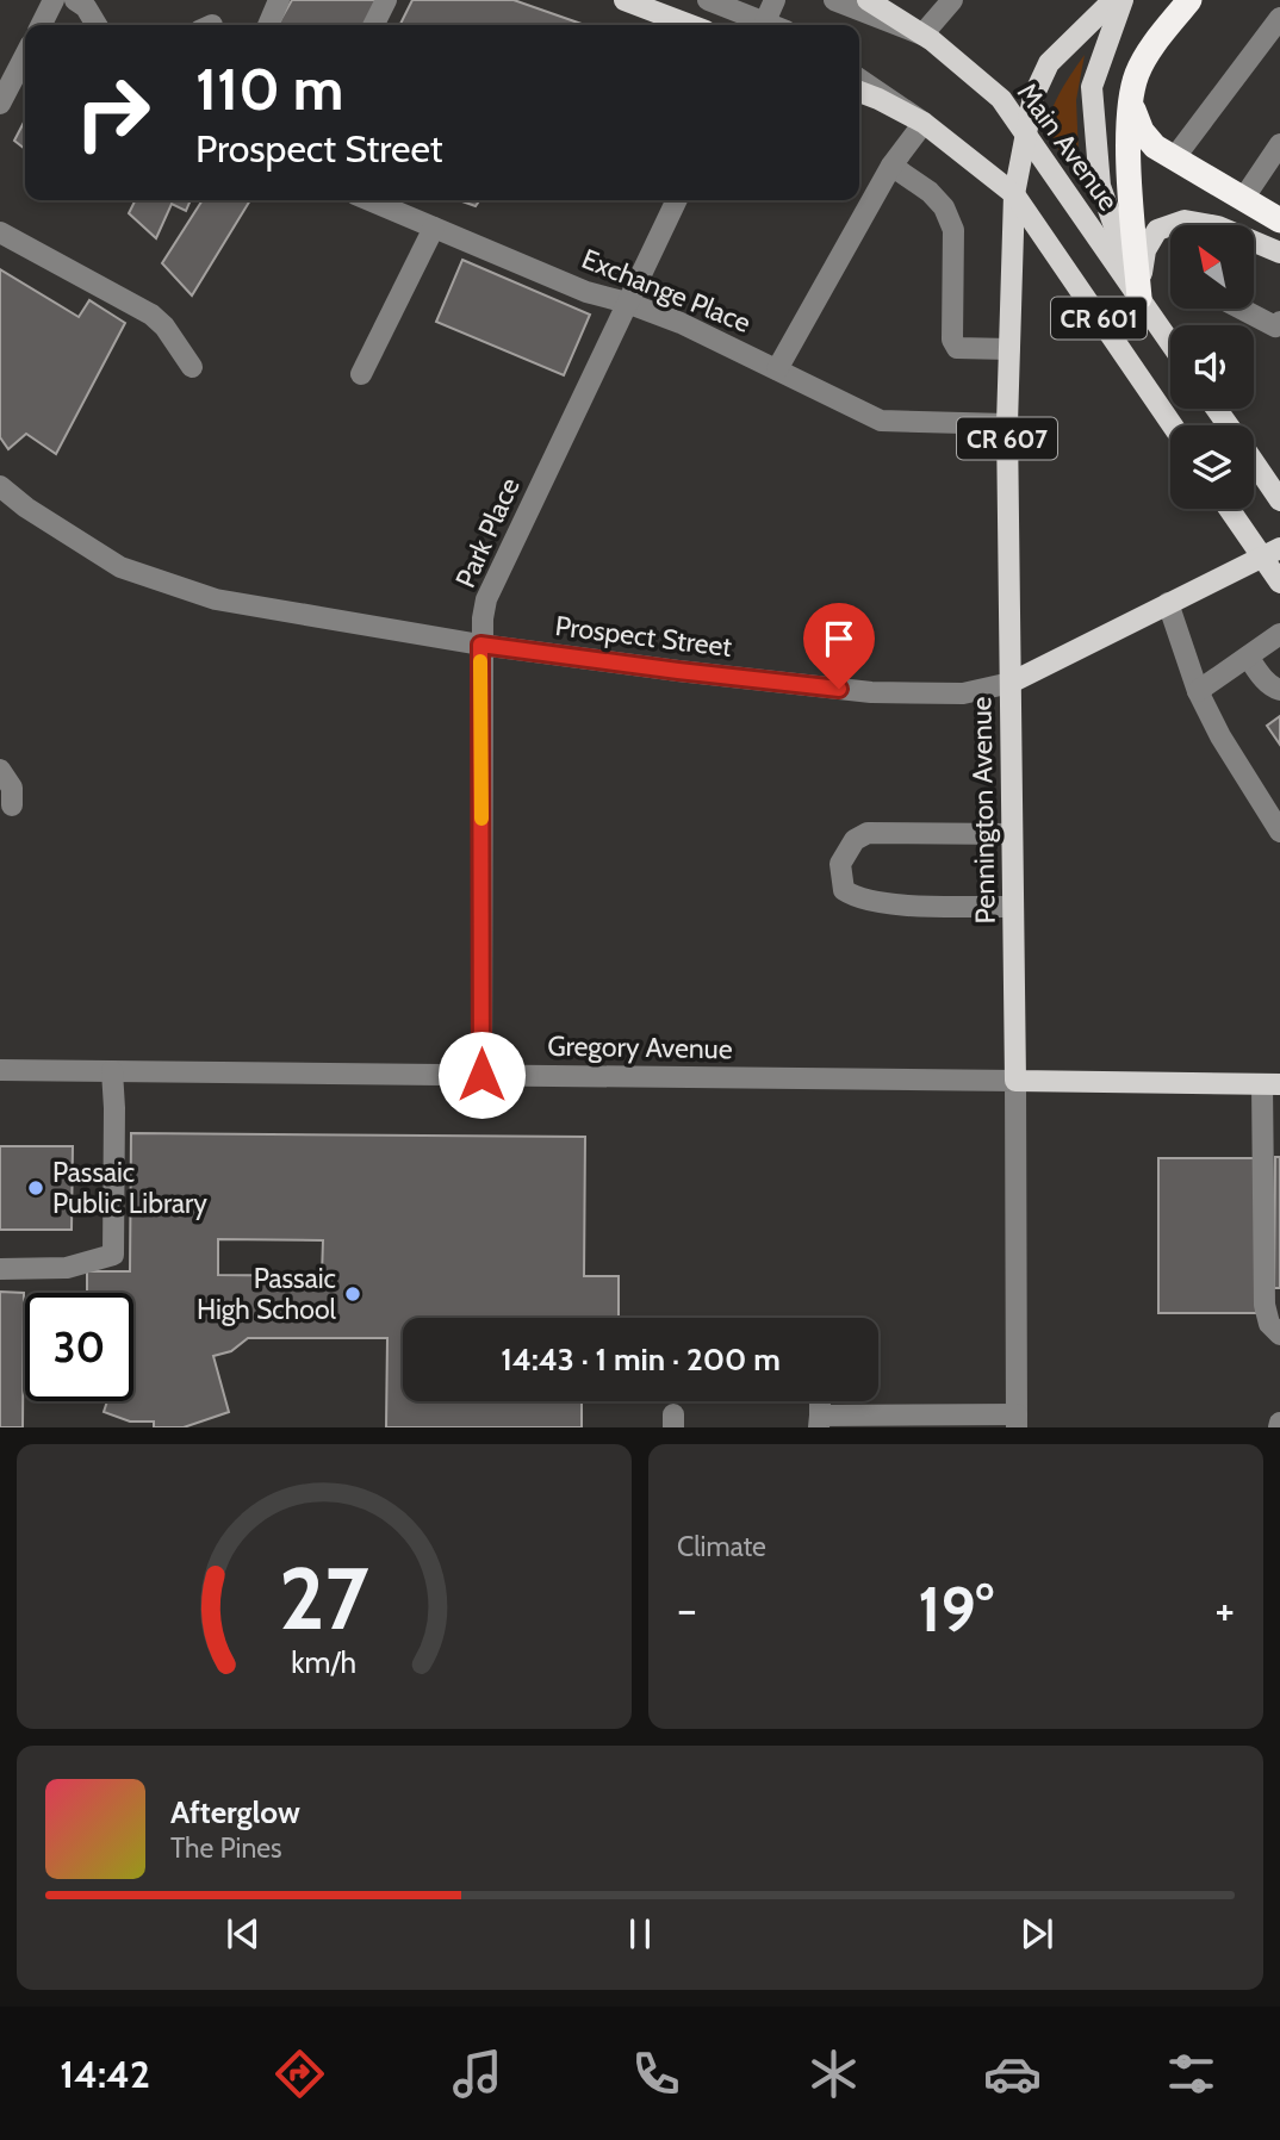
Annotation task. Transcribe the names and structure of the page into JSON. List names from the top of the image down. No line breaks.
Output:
{"streets":{"main road":["Main Avenue","CR 601","CR 607","Prospect Street","Pennington Avenue","Gregory Avenue"],"street":["Exchange Place","Park Place"]},"crossings":[["Main Avenue","Pennington Avenue"],["Exchange Place","Park Place"],["Exchange Place","Pennington Avenue"],["CR 601","Pennington Avenue"],["Park Place","Prospect Street"],["Park Place","Gregory Avenue"],["Prospect Street","Pennington Avenue"],["Pennington Avenue","Gregory Avenue"]],"places":["Passaic Public Library","Passaic High School"],"north":"top left","page":{"turn":["110 m","Prospect Street"],"limit":"30","trip":"14:43 · 1 min · 200 m","tile":"Climate","heat":["−","19°","+"],"song":["Afterglow","The Pines"],"tabs":"14:42","gauge":["27","km/h"]}}
